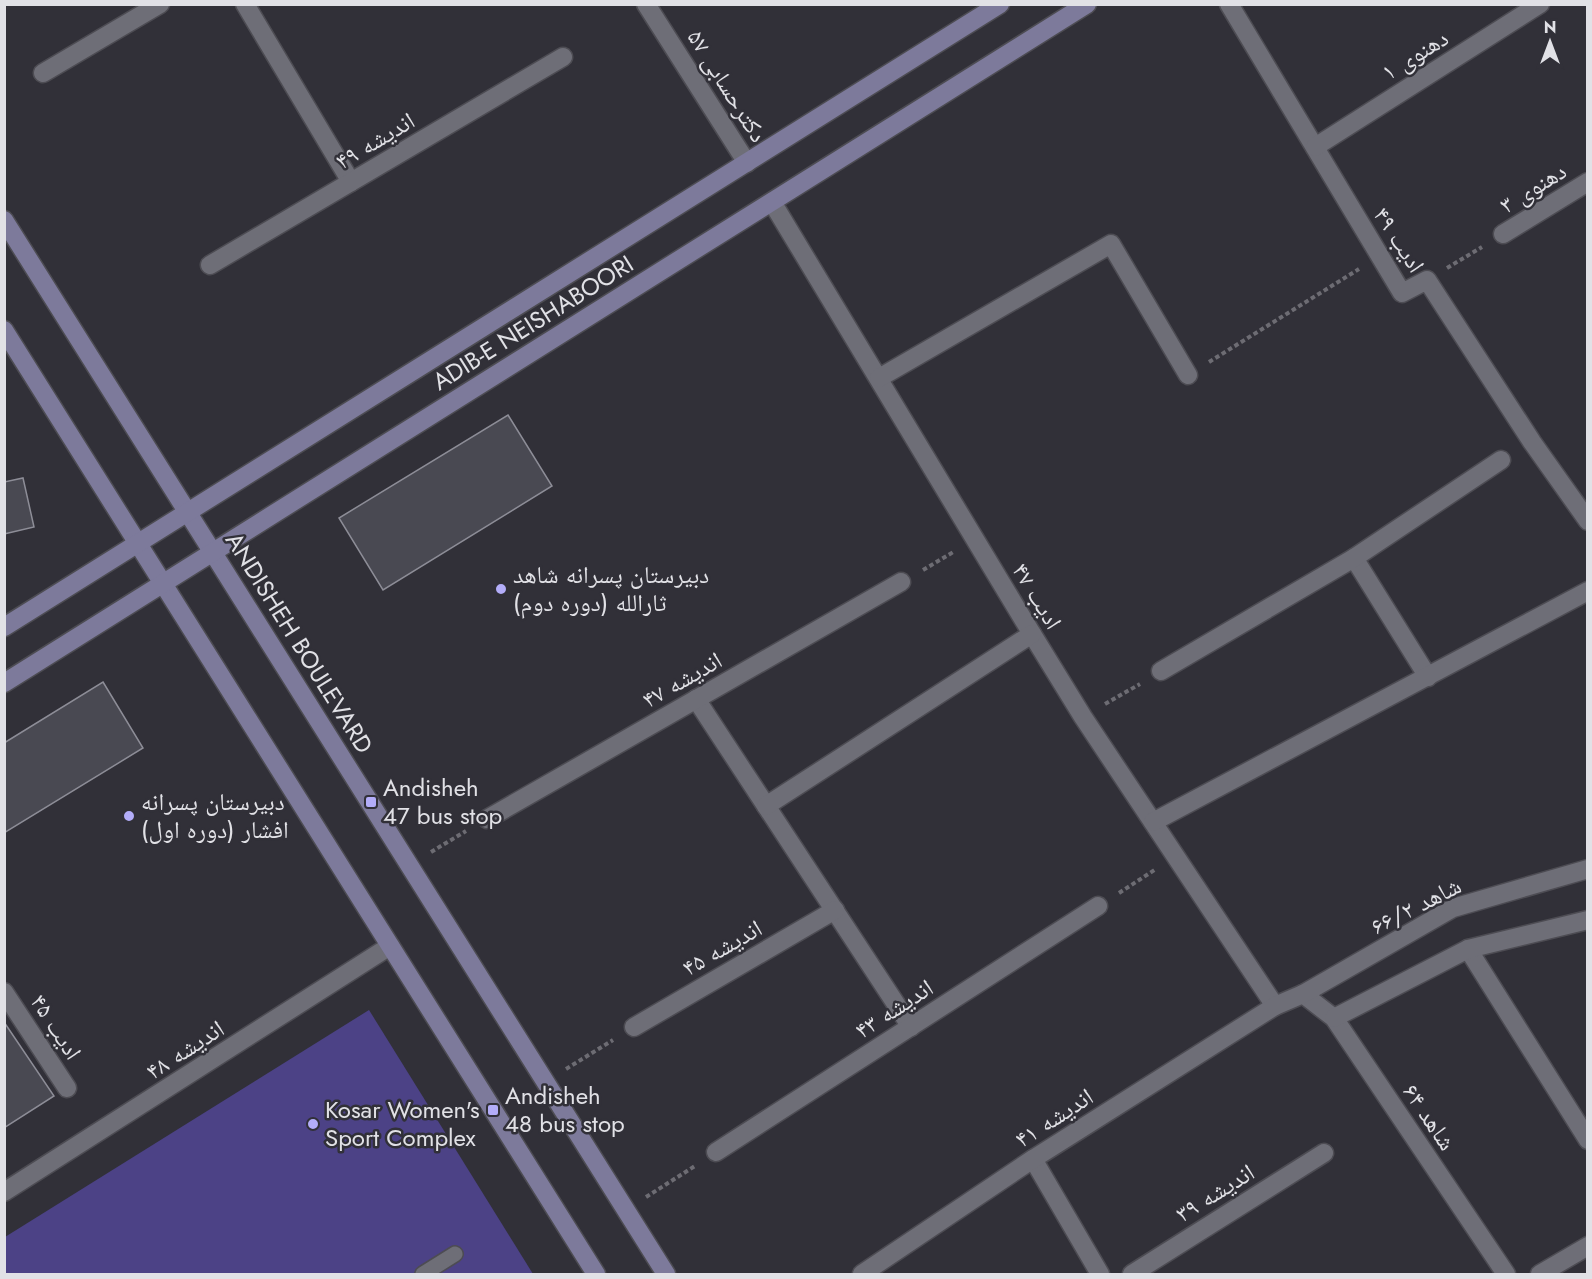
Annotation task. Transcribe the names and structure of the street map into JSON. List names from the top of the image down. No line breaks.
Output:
{"streets":{"street":["دهنوی ۱","دکترحسابی ۵۷","اندیشه ۴۹","دهنوی ۳","ادیب ۴۹","ADIB-E NEISHABOORI","ادیب ۴۷","ANDISHEH BOULEVARD","اندیشه ۴۷","شاهد ۶۶/۲","اندیشه ۴۵","اندیشه ۴۳","ادیب ۴۵","اندیشه ۴۸","شاهد ۶۴","اندیشه ۴۱","اندیشه ۳۹"]},"crossings":[["دهنوی ۱","ادیب ۴۹"],["دکترحسابی ۵۷","ADIB-E NEISHABOORI"],["ADIB-E NEISHABOORI","ادیب ۴۷"],["ADIB-E NEISHABOORI","ANDISHEH BOULEVARD"],["ادیب ۴۷","شاهد ۶۶/۲"],["ادیب ۴۷","اندیشه ۴۱"],["شاهد ۶۶/۲","شاهد ۶۴"],["شاهد ۶۶/۲","اندیشه ۴۱"]],"places":{"other":["دبیرستان پسرانه شاهد ثارالله (دوره دوم)","دبیرستان پسرانه افشار (دوره اول)","Kosar Women's Sport Complex"],"transit":["Andisheh 47 bus stop","Andisheh 48 bus stop"]},"north":"top"}
